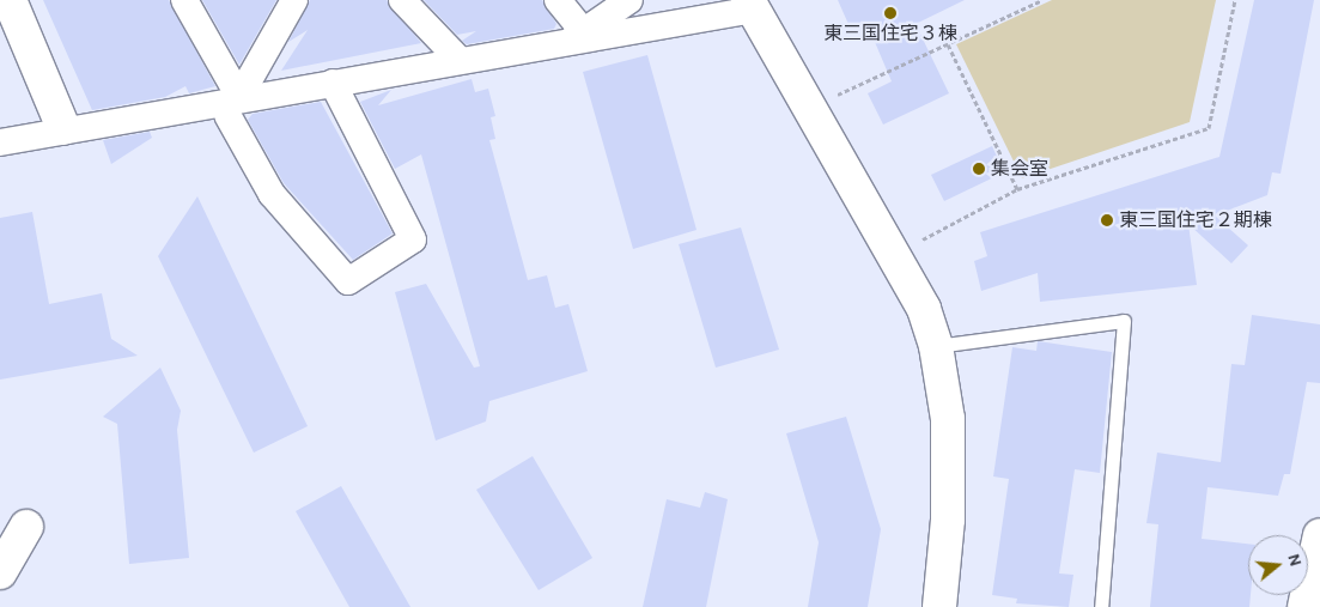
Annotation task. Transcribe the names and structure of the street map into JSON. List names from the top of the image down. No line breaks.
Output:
{"places":["東三国住宅３棟","集会室","東三国住宅２期棟"],"north":"right"}
